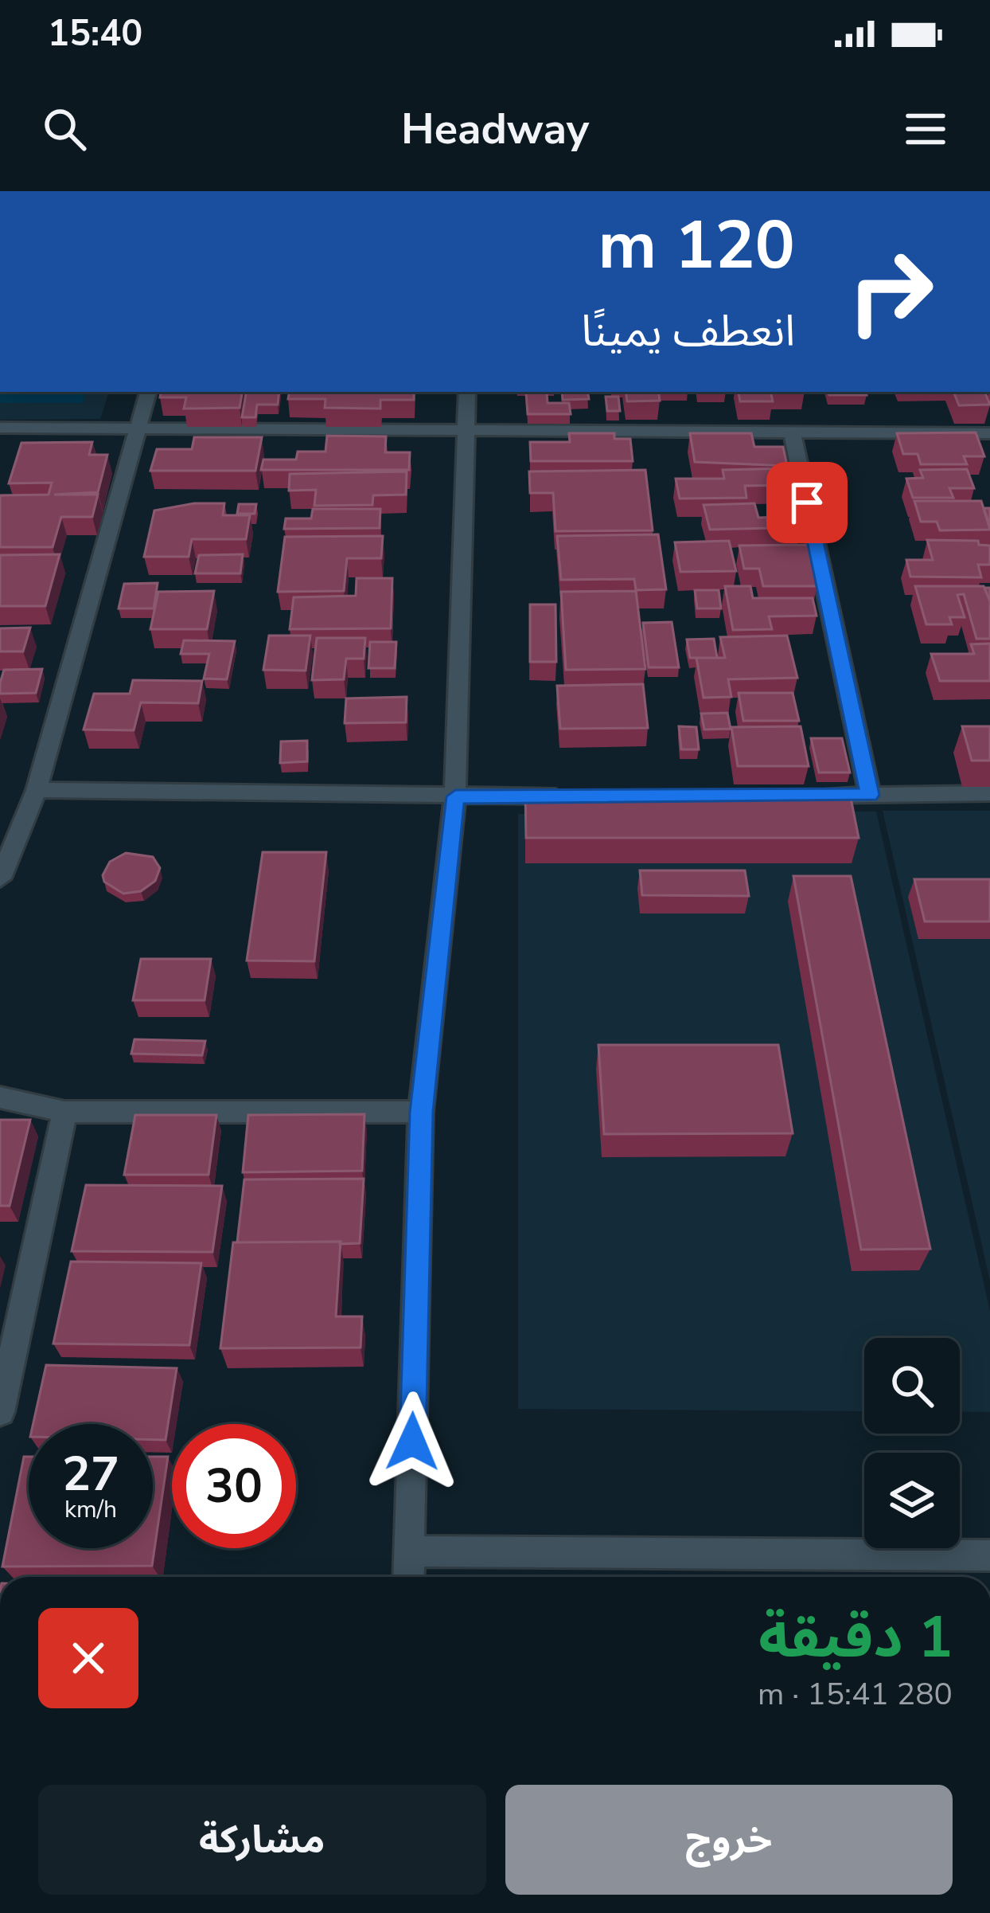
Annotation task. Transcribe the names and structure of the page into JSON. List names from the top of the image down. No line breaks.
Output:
{"page":{"status":"15:40","header":"Headway","turn":["120 m","انعطف يمينًا"],"speed":"27 km/h","limit":"30","heading":["1 دقيقة","280 m · 15:41"],"buttons":["خروج","مشاركة"]}}
